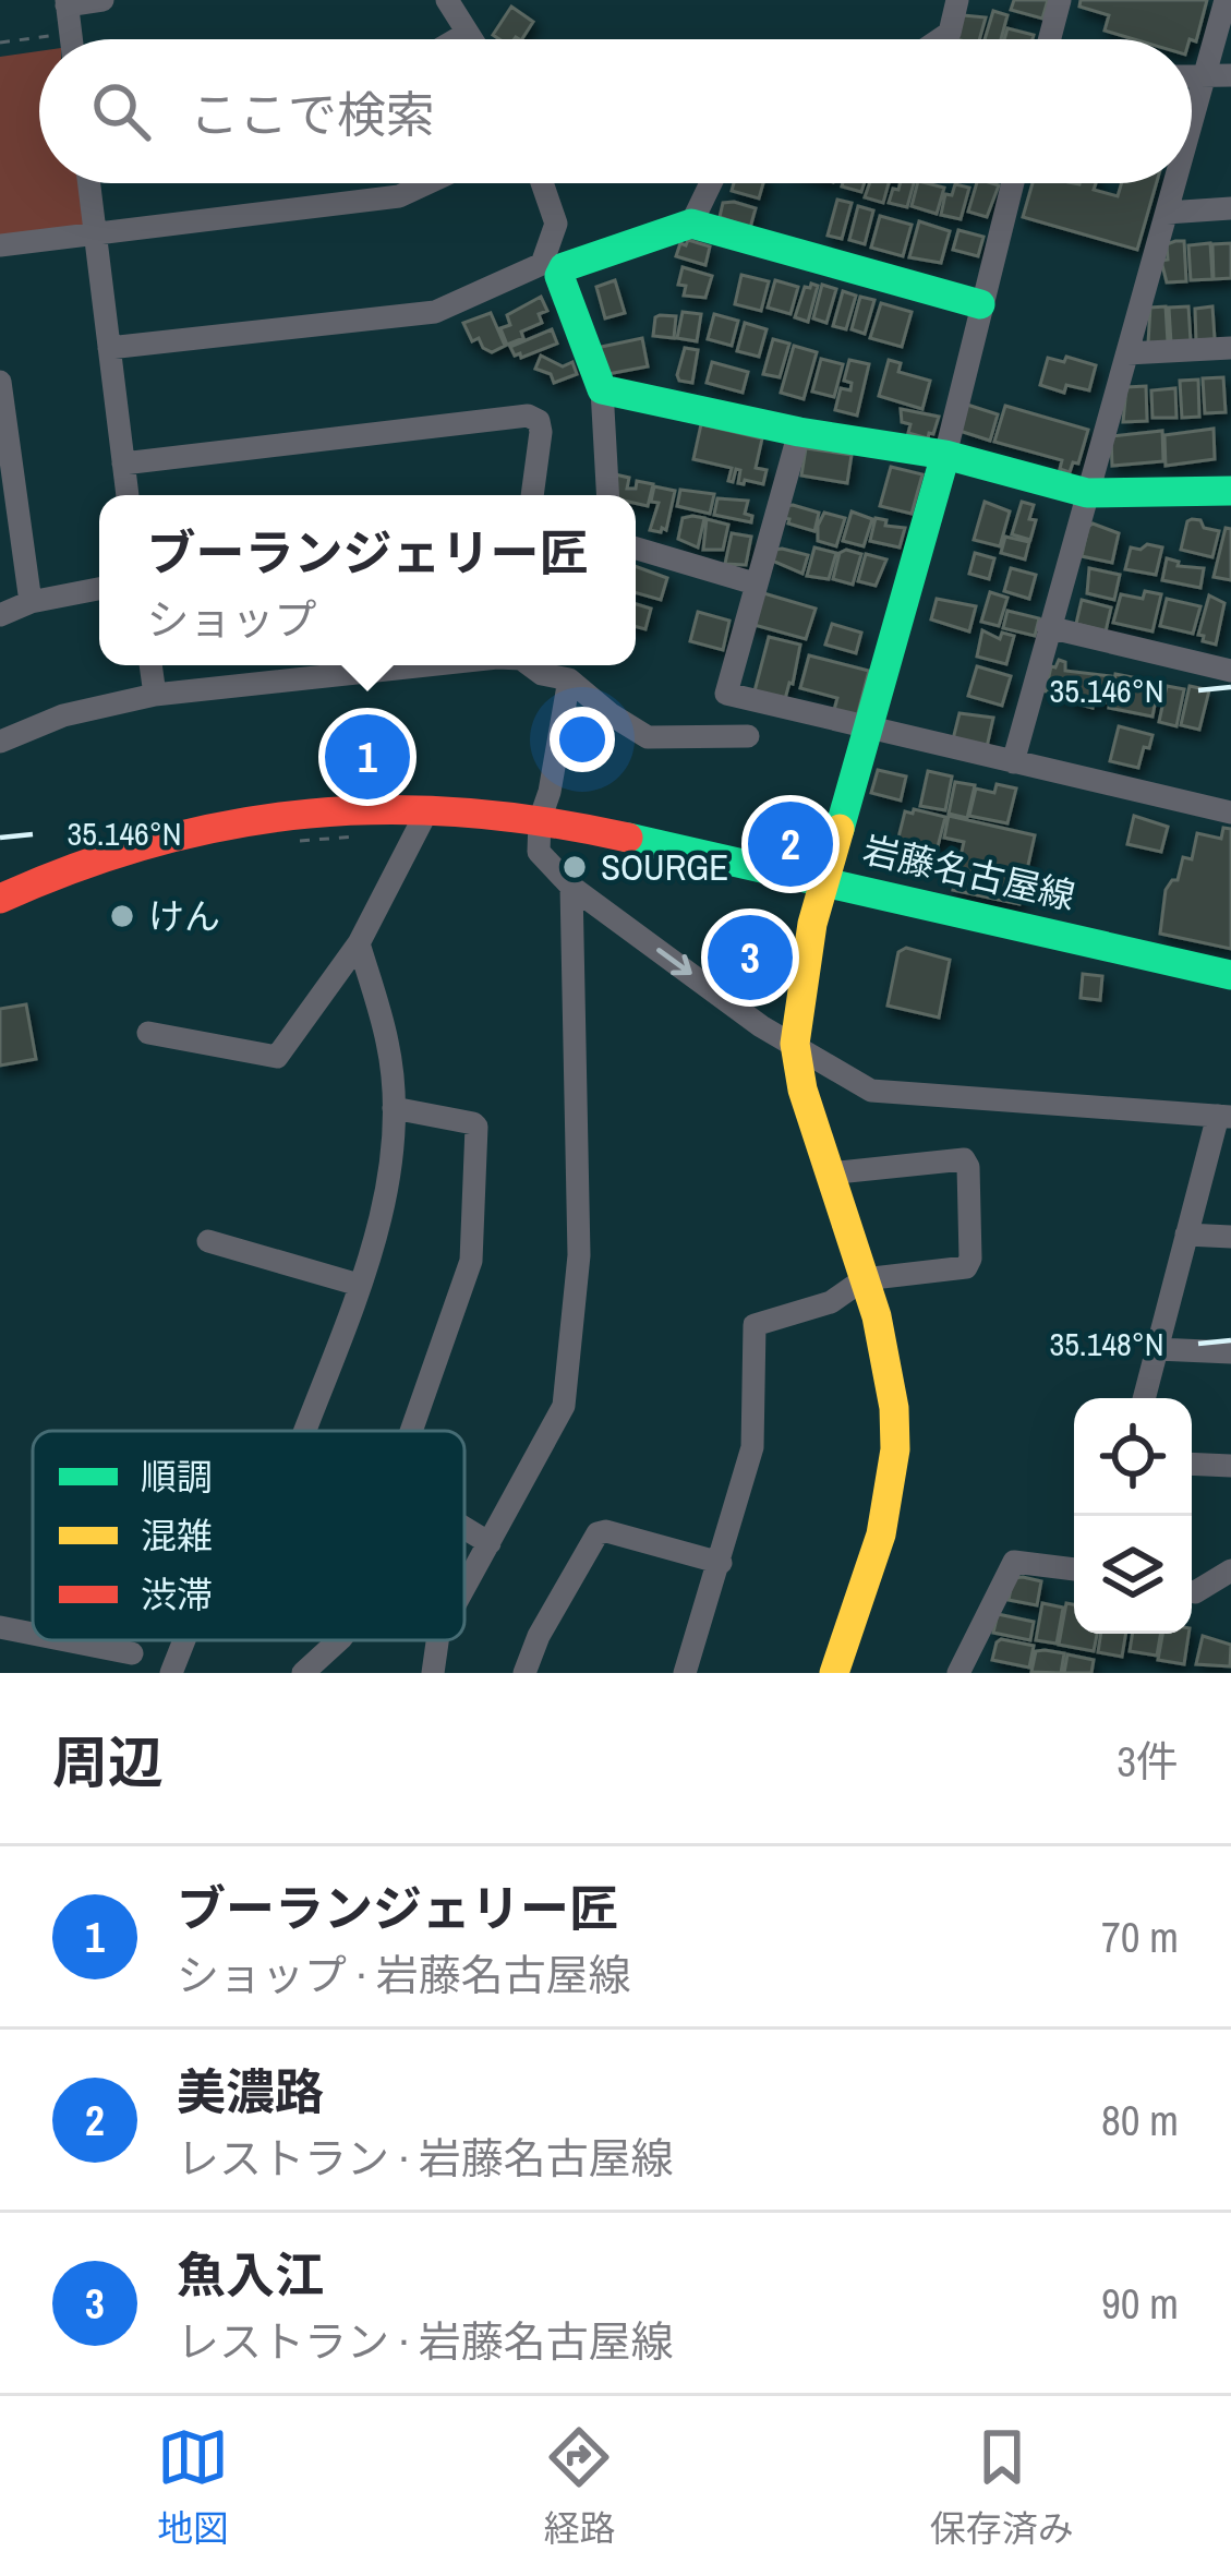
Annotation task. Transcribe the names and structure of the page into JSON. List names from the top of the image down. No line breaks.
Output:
{"streets":{"street":["岩藤名古屋線"]},"places":["SOURGE","けん"],"legend":["順調","混雑","渋滞"],"page":{"search":"ここで検索","popup":["ブーランジェリー匠","ショップ"],"pins":["1","2","3"],"heading":["周辺","3件"],"list":[{"mark":"1","name":"ブーランジェリー匠","note":"ショップ · 岩藤名古屋線","value":"70 m"},{"mark":"2","name":"美濃路","note":"レストラン · 岩藤名古屋線","value":"80 m"},{"mark":"3","name":"魚入江","note":"レストラン · 岩藤名古屋線","value":"90 m"}],"nav":["地図","経路","保存済み"]},"coordinates":["35.146°N","35.148°N"]}
